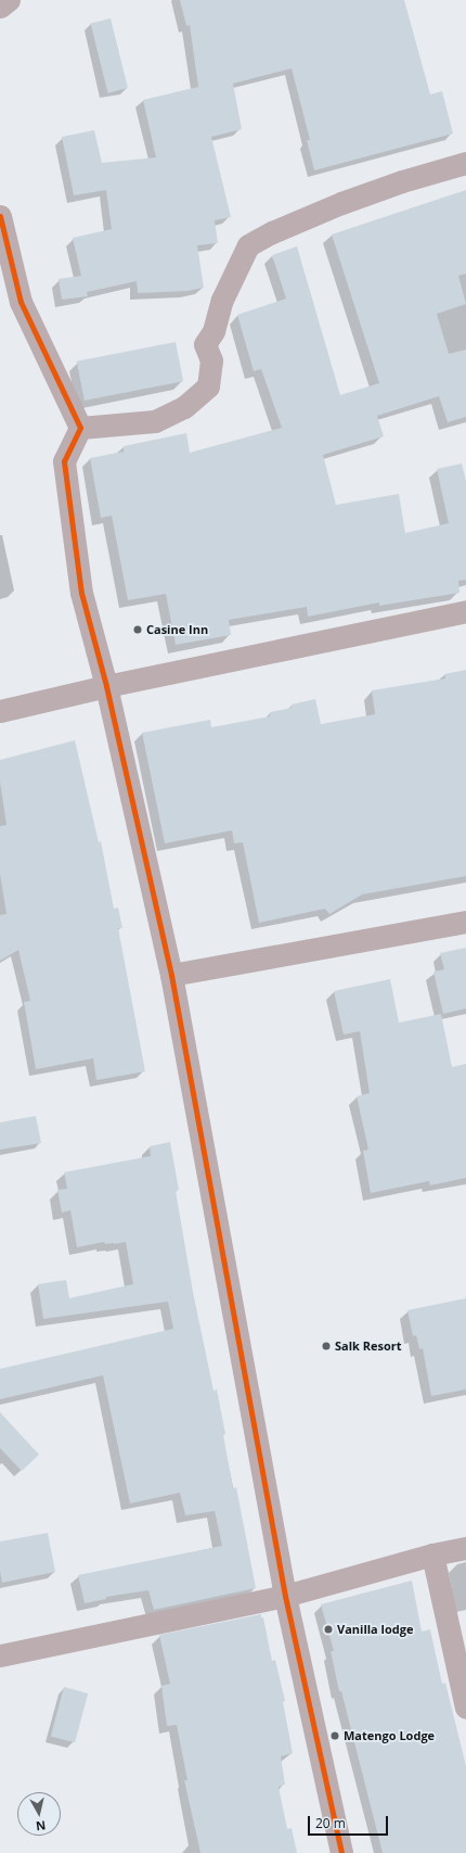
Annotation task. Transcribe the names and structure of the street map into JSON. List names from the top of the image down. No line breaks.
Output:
{"places":["Casine Inn","Salk Resort","Vanilla lodge","Matengo Lodge"],"scale_bar":"20 m","north":"bottom"}
